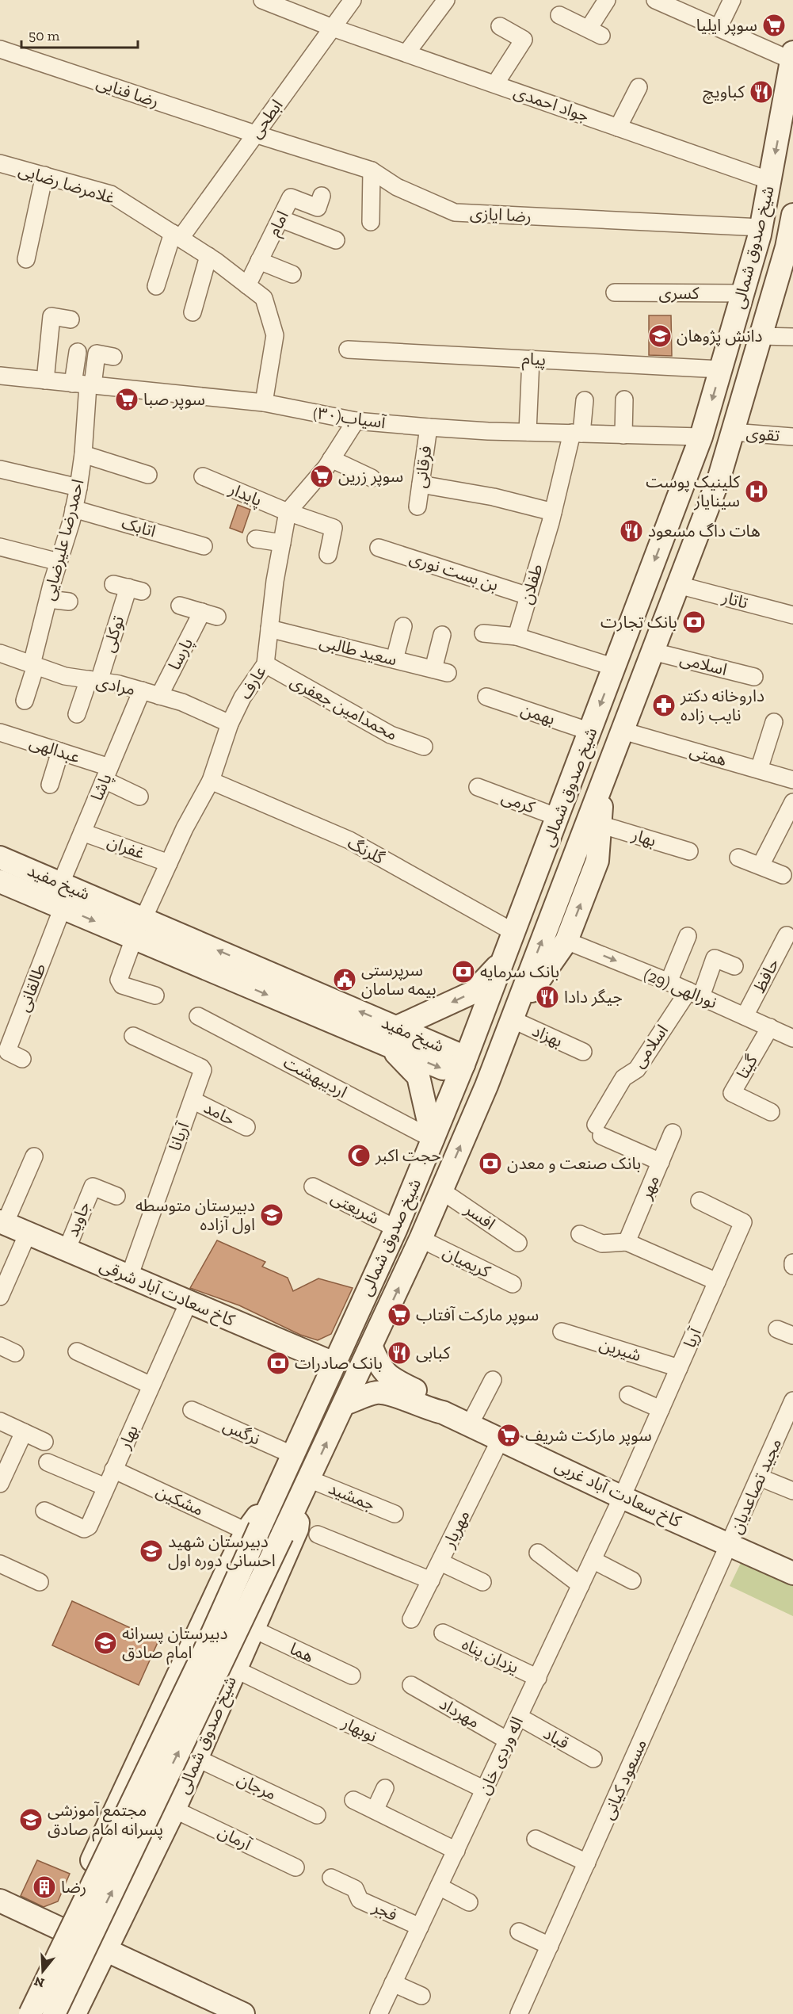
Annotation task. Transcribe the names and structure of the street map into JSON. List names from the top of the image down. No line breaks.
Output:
{"streets":{"main road":["شیخ صدوق شمالی","شیخ مفید","کاخ سعادت آباد شرقی","کاخ سعادت آباد غربی"],"street":["رضا فنایی","جواد احمدی","ابطحی","غلامرضا رضایی","رضا ایازی","امام","کسری","پیام","آسیاب(۳۰)","تقوی","فرقانی","پایدار","اتابک","احمدرضا علیرضایی","بن بست نوری","طفلان","تاتار","توکلی","سعید طالبی","پارسا","اسلامی","عارف","مرادی","محمدامین جعفری","بهمن","عبدالهی","همتی","پاشا","کرمی","بهار","غفران","گلرنگ","حافظ","طالقانی","نورالهی (29)","بهزاد","گیتا","اردیبهشت","حامد","آریانا","مهر","شریعتی","افسر","جاوید","کریمیان","آریا","شیرین","نرگس","مجید تصاعدیان","جمشید","مشکین","مهریار","هما","یزدان پناه","مهرداد","نوبهار","قباد","اله وردی خان","مسعود کیانی","مرجان","آرمان","فجر"]},"crossings":[["رضا فنایی","ابطحی"],["رضا فنایی","رضا ایازی"],["جواد احمدی","ابطحی"],["جواد احمدی","شیخ صدوق شمالی"],["ابطحی","غلامرضا رضایی"],["ابطحی","رضا ایازی"],["غلامرضا رضایی","امام"],["غلامرضا رضایی","آسیاب(۳۰)"],["رضا ایازی","شیخ صدوق شمالی"],["شیخ صدوق شمالی","کسری"],["شیخ صدوق شمالی","پیام"],["شیخ صدوق شمالی","آسیاب(۳۰)"],["شیخ صدوق شمالی","تقوی"],["شیخ صدوق شمالی","تاتار"],["شیخ صدوق شمالی","اسلامی"],["شیخ صدوق شمالی","بهمن"],["شیخ صدوق شمالی","همتی"],["شیخ صدوق شمالی","کرمی"],["شیخ صدوق شمالی","گلرنگ"],["شیخ صدوق شمالی","شیخ مفید"],["شیخ صدوق شمالی","بهزاد"],["شیخ صدوق شمالی","اردیبهشت"],["شیخ صدوق شمالی","شریعتی"],["شیخ صدوق شمالی","افسر"],["شیخ صدوق شمالی","کریمیان"],["شیخ صدوق شمالی","کاخ سعادت آباد شرقی"],["شیخ صدوق شمالی","نرگس"],["شیخ صدوق شمالی","جمشید"],["شیخ صدوق شمالی","مشکین"],["شیخ صدوق شمالی","هما"],["شیخ صدوق شمالی","نوبهار"],["شیخ صدوق شمالی","مرجان"],["شیخ صدوق شمالی","آرمان"],["آسیاب(۳۰)","فرقانی"],["آسیاب(۳۰)","احمدرضا علیرضایی"],["آسیاب(۳۰)","طفلان"],["آسیاب(۳۰)","عارف"],["پایدار","عارف"],["اتابک","احمدرضا علیرضایی"],["احمدرضا علیرضایی","مرادی"],["بن بست نوری","طفلان"],["توکلی","مرادی"],["سعید طالبی","عارف"],["پارسا","مرادی"],["اسلامی","نورالهی (29)"],["اسلامی","مهر"],["عارف","مرادی"],["عارف","محمدامین جعفری"],["عارف","غفران"],["عارف","گلرنگ"],["عارف","شیخ مفید"],["مرادی","پاشا"],["عبدالهی","پاشا"],["پاشا","غفران"],["پاشا","شیخ مفید"],["بهار","کاخ سعادت آباد شرقی"],["بهار","مشکین"],["شیخ مفید","طالقانی"],["حافظ","نورالهی (29)"],["نورالهی (29)","گیتا"],["حامد","آریانا"],["آریانا","کاخ سعادت آباد شرقی"],["جاوید","کاخ سعادت آباد شرقی"],["آریا","شیرین"],["آریا","کاخ سعادت آباد غربی"],["آریا","اله وردی خان"],["مجید تصاعدیان","کاخ سعادت آباد غربی"],["مجید تصاعدیان","مسعود کیانی"],["کاخ سعادت آباد غربی","مهریار"],["کاخ سعادت آباد غربی","اله وردی خان"],["کاخ سعادت آباد غربی","مسعود کیانی"],["یزدان پناه","اله وردی خان"],["مهرداد","اله وردی خان"],["نوبهار","اله وردی خان"],["قباد","اله وردی خان"],["اله وردی خان","فجر"]],"one_way":["نورالهی (29)"],"places":{"supermarket":["سوپر ایلیا","سوپر صبا","سوپر زرین","سوپر مارکت آفتاب","سوپر مارکت شریف"],"restaurant":["کباویچ","هات داگ مسعود","جیگر دادا","کبابی"],"school or university":["دانش پژوهان","دبیرستان متوسطه اول آزاده","دبیرستان شهید احسانى دوره اول","دبیرستان پسرانه امام صادق","مجتمع آموزشی پسرانه امام صادق"],"hospital":["کلینیک پوست سینایار"],"bank":["بانک تجارت","بانک سرمایه","بانک صنعت و معدن","بانک صادرات"],"pharmacy":["داروخانه دکتر نایب زاده"],"public building":["سرپرستی بیمه سامان"],"mosque":["حجت اکبر"],"building":["رضا"]},"scale_bar":"50 m","north":"bottom"}
